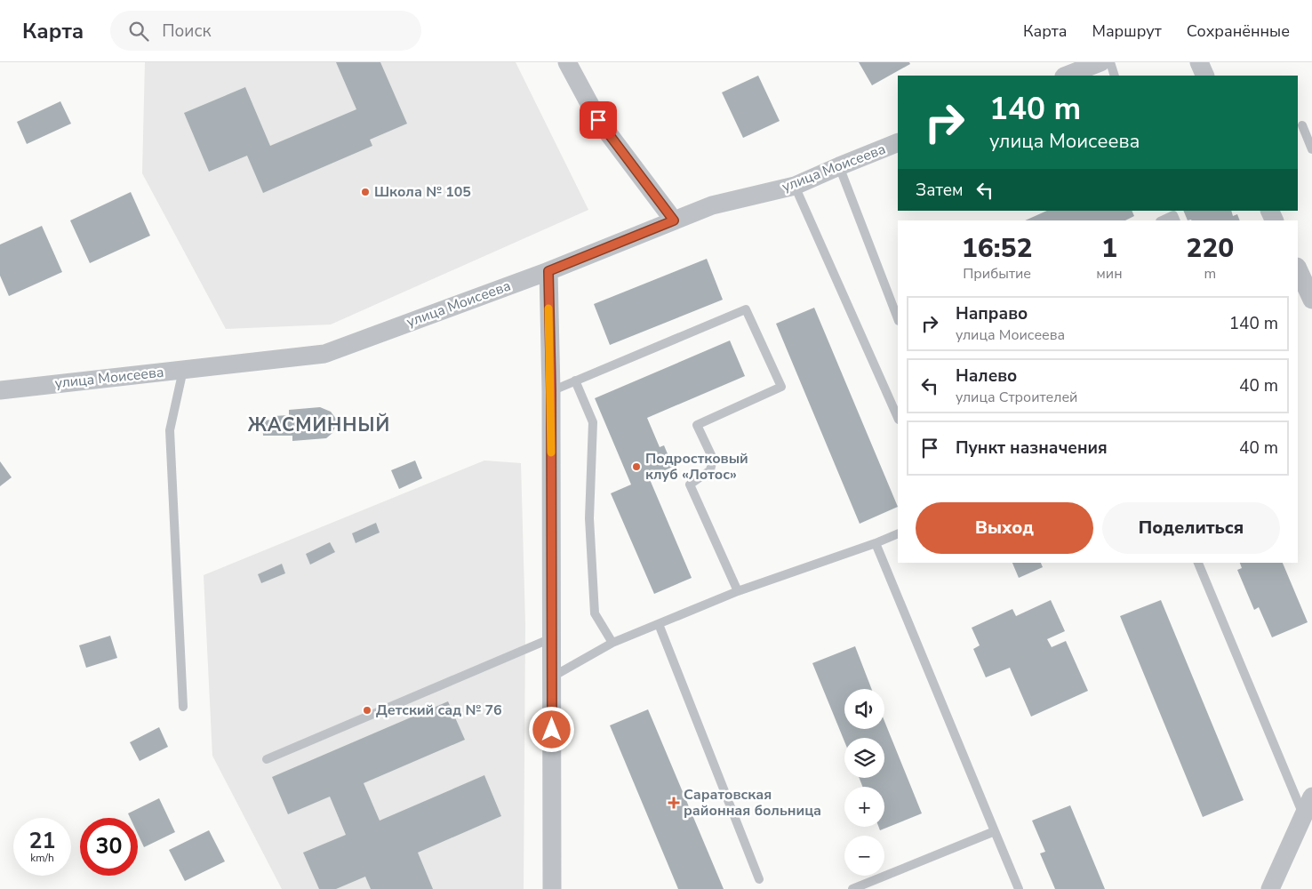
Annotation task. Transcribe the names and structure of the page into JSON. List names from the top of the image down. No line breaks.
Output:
{"streets":{"street":["улица Моисеева"]},"districts":["ЖАСМИННЫЙ"],"places":{"other":["Школа № 105","Подростковый клуб «Лотос»","Детский сад № 76"],"health":["Саратовская районная больница"]},"page":{"header":"Карта","search":"Поиск","nav":["Карта","Маршрут","Сохранённые"],"turn":["140 m","улица Моисеева"],"then":"Затем","eta":["16:52","Прибытие","1","мин","220","m"],"list":[{"name":"Направо","note":"улица Моисеева","value":"140 m"},{"name":"Налево","note":"улица Строителей","value":"40 m"},{"name":"Пункт назначения","value":"40 m"}],"buttons":["Выход","Поделиться"],"map_buttons":["+","−"],"speed":"21 km/h","limit":"30"}}
